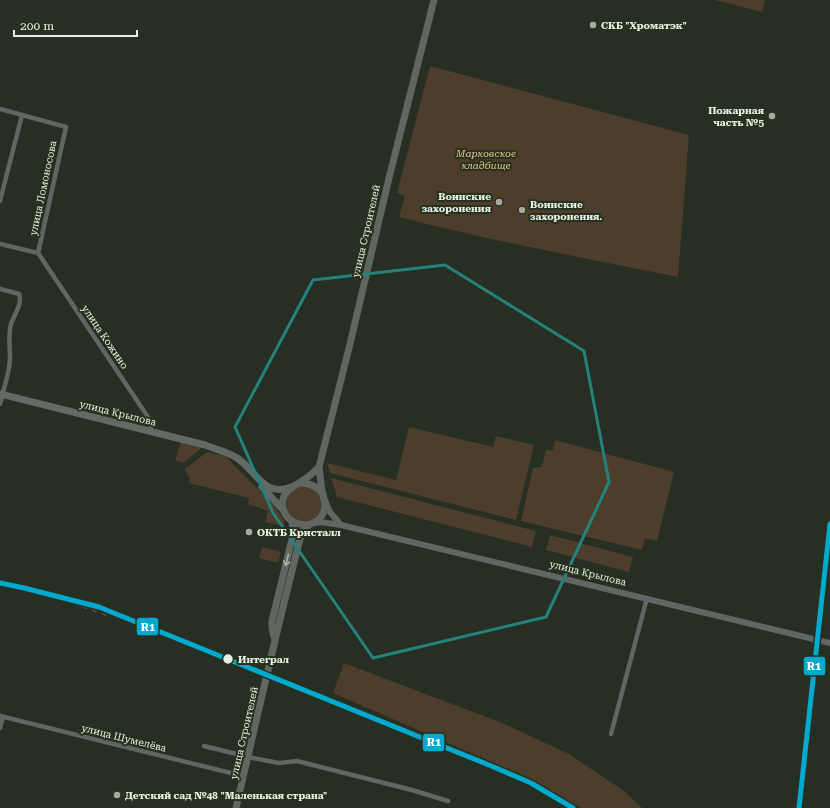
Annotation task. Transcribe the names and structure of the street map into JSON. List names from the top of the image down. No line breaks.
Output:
{"streets":{"main road":["улица Строителей","улица Крылова"],"street":["улица Ломоносова","улица Кожино","улица Шумелёва"]},"crossings":[["улица Ломоносова","улица Кожино"],["улица Строителей","улица Крылова"],["улица Строителей","улица Шумелёва"],["улица Кожино","улица Крылова"]],"parks":["Марковское кладбище"],"places":["СКБ \"Хроматэк\"","Пожарная часть №5","Воинские захоронения","Воинские захоронения.","ОКТБ Кристалл","Интеграл","Детский сад №48 \"Маленькая страна\""],"lines":["transit line R1"],"scale_bar":"200 m"}
